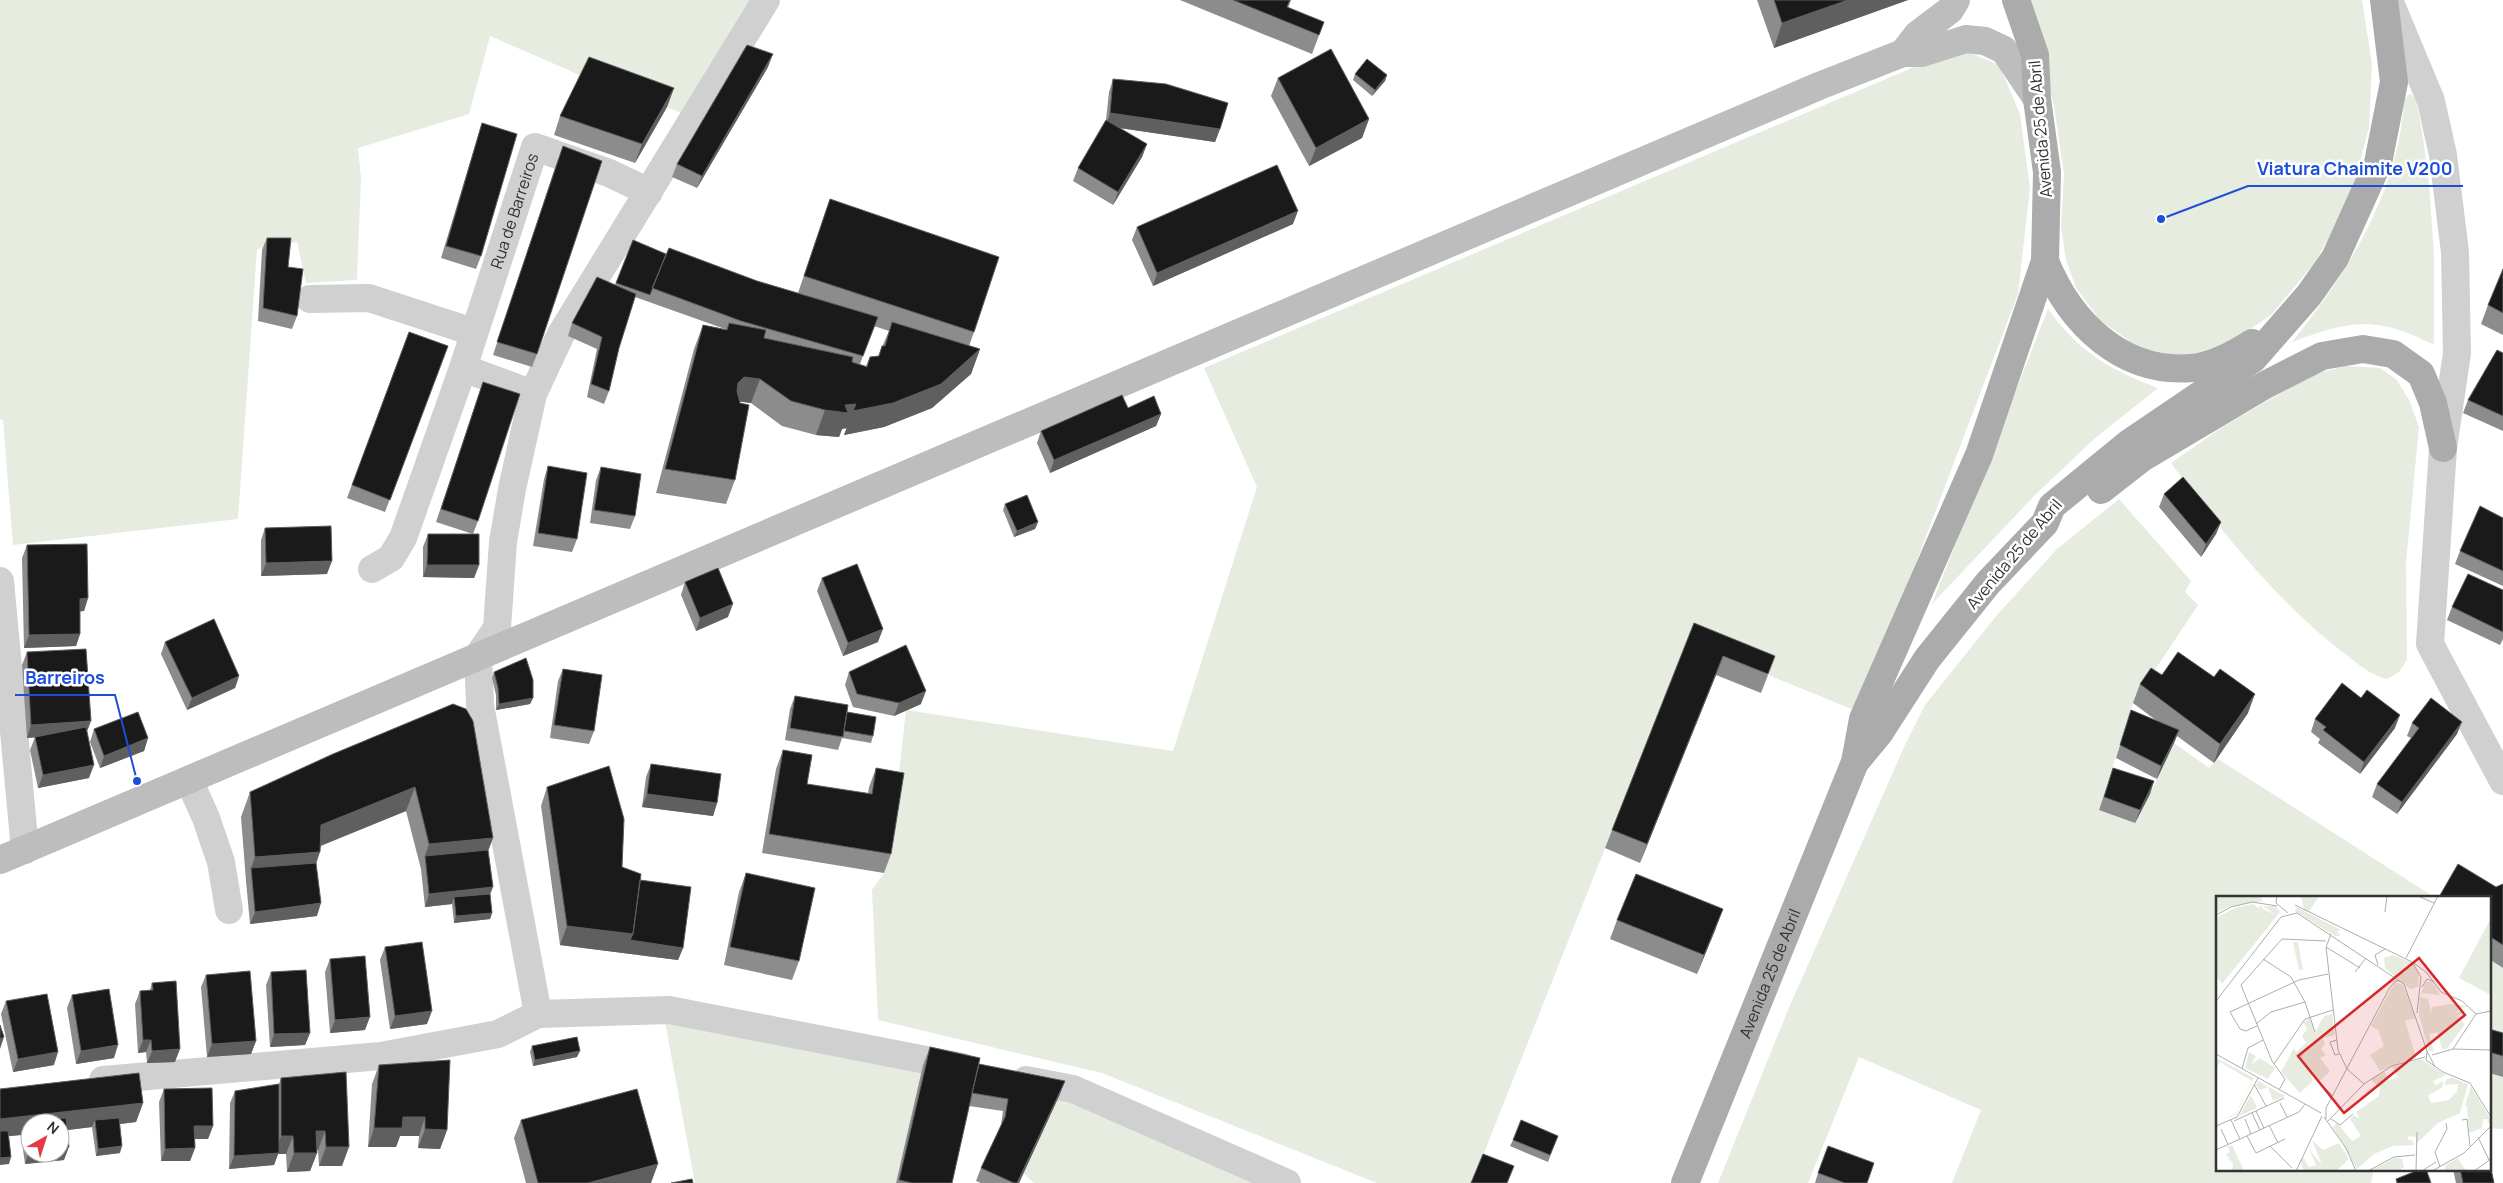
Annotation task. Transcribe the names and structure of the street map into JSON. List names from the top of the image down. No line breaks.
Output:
{"streets":{"main road":["Avenida 25 de Abril"],"street":["Rua de Barreiros"]},"places":["Viatura Chaimite V200","Barreiros"],"north":"top right"}
